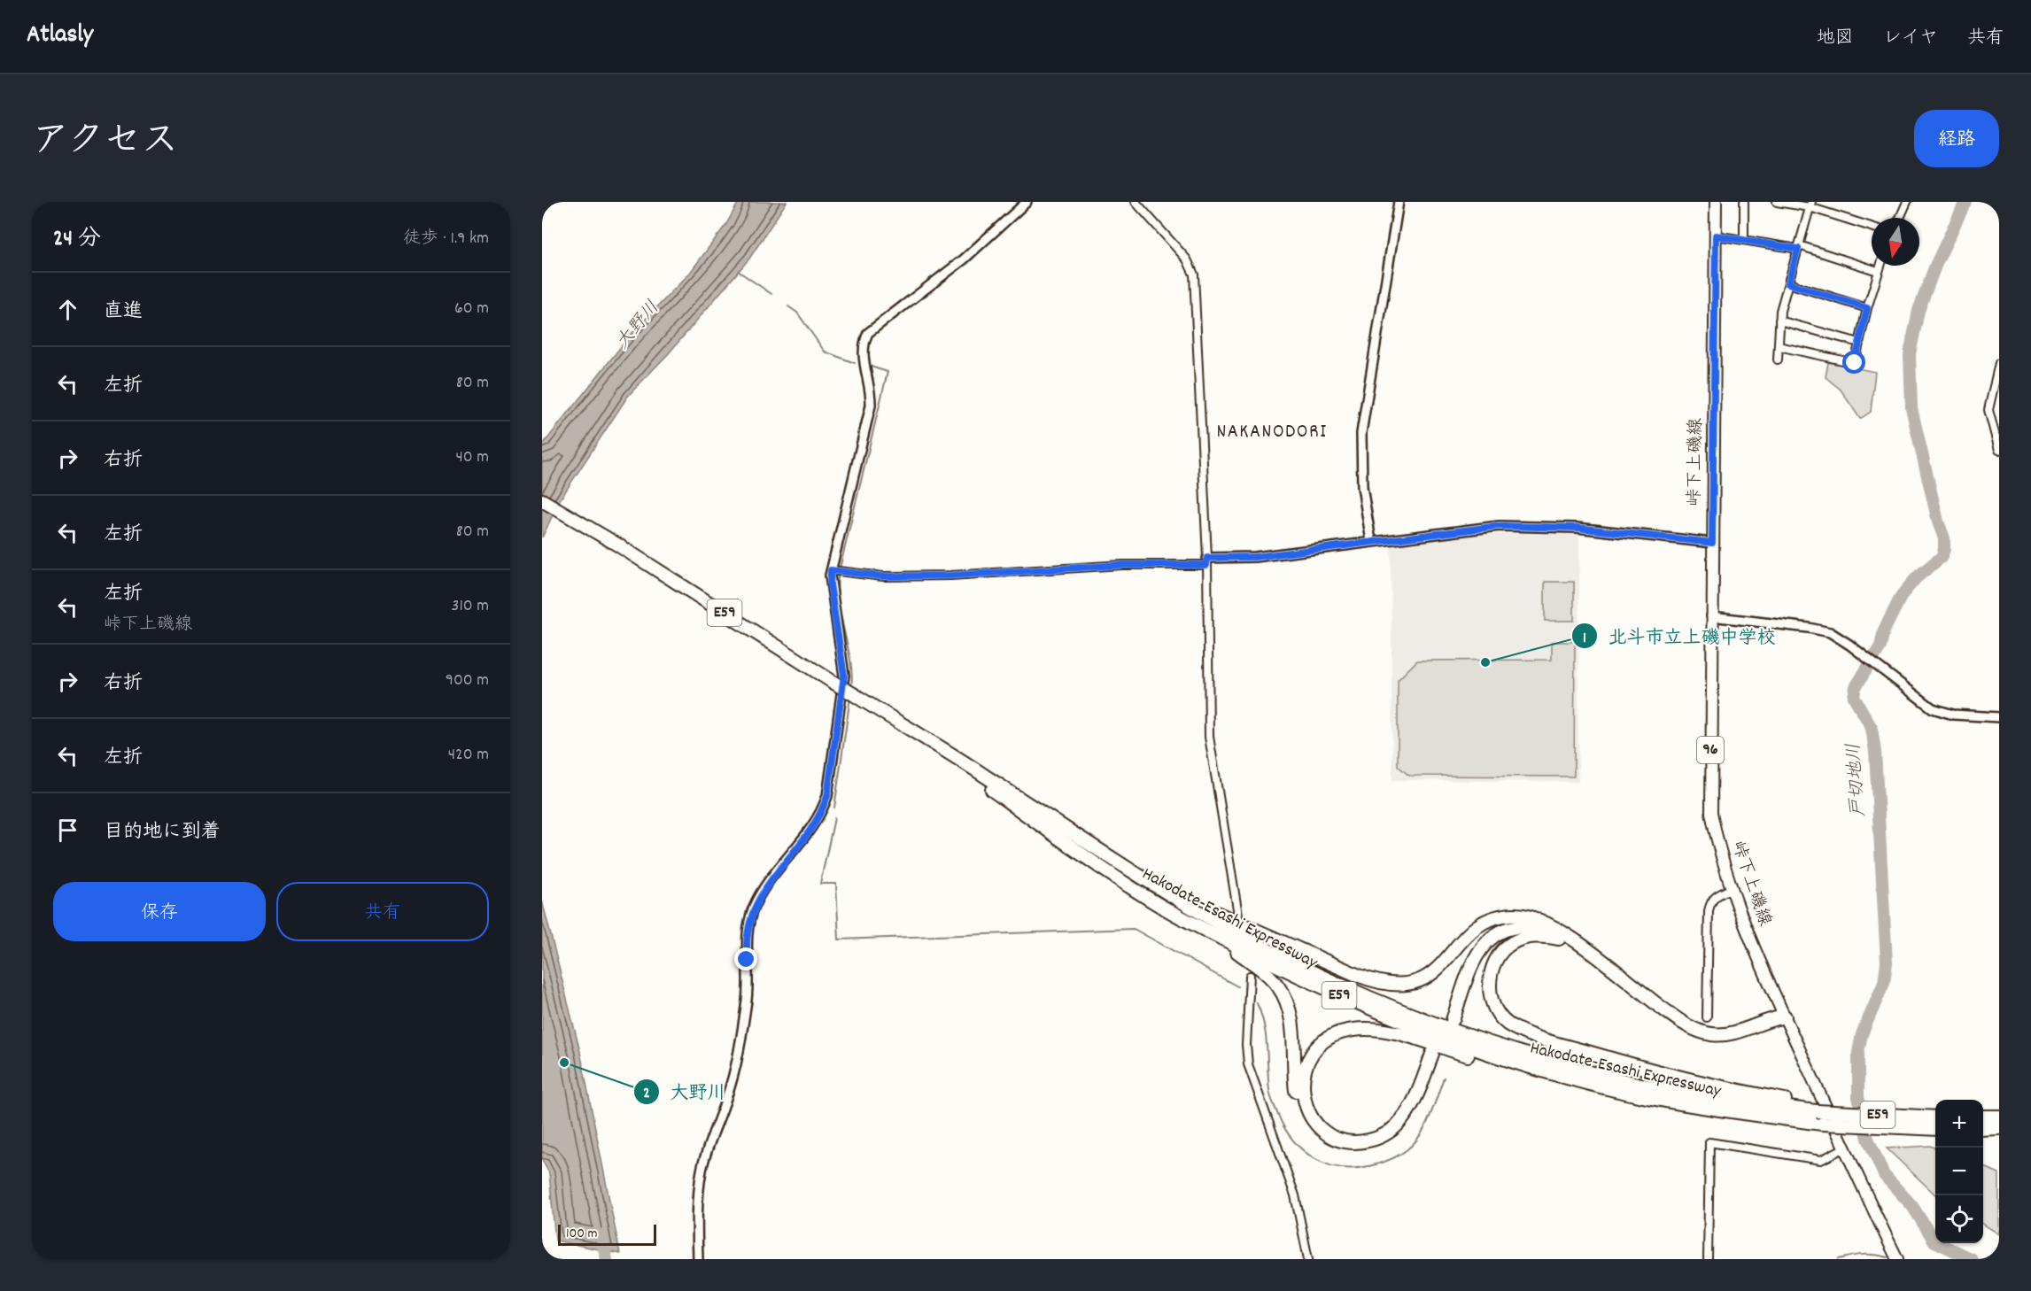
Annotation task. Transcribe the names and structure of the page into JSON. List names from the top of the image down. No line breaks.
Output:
{"streets":{"highway":["E59","Hakodate-Esashi Expressway"],"main road":["峠下上磯線","96"]},"districts":["NAKANODORI"],"water":["大野川","戸切地川"],"places":["北斗市立上磯中学校","大野川"],"scale_bar":"100 m","north":"bottom","page":{"header":"Atlasly","nav":["地図","レイヤ","共有"],"title":"アクセス","buttons":["経路",["保存","共有"]],"heading":["24 分","徒歩 · 1.9 km"],"list":[["直進","60 m"],["左折","80 m"],["右折","40 m"],["左折","80 m"],["左折","峠下上磯線","310 m"],["右折","900 m"],["左折","420 m"],"目的地に到着"],"map_buttons":["+","−"],"scale":"100 m"}}
